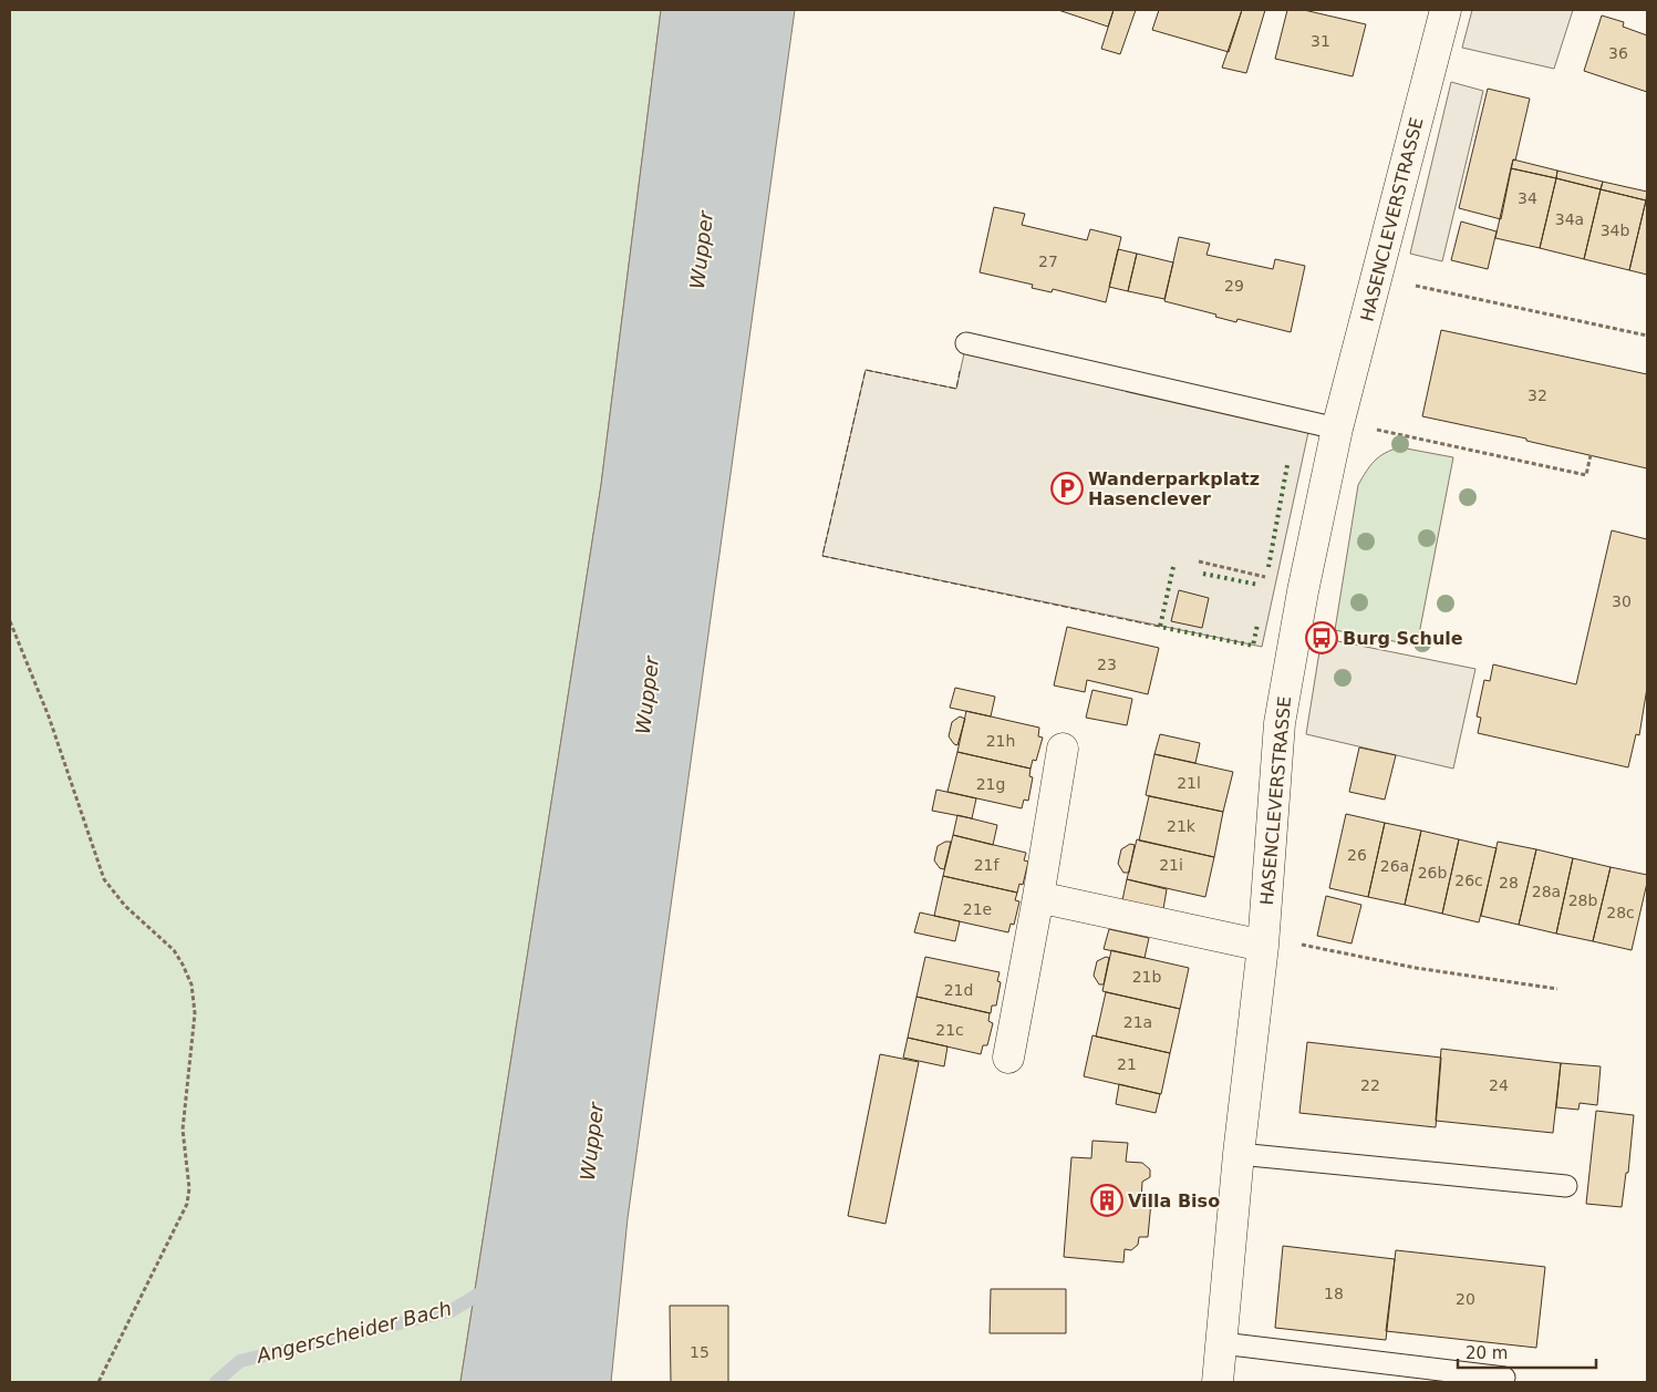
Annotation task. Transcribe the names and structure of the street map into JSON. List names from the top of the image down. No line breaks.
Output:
{"streets":{"street":["HASENCLEVERSTRASSE"]},"water":["Wupper","Angerscheider Bach"],"places":{"parking":["Wanderparkplatz Hasenclever"],"bus stop":["Burg Schule"],"building":["Villa Biso"]},"house_numbers":["31","36","34","34a","34b","27","29","32","30","23","21h","21l","21g","21k","26","21f","21i","26a","26b","26c","28","28a","28b","21e","28c","21b","21d","21a","21c","21","22","24","18","20","15"],"scale_bar":"20 m"}
